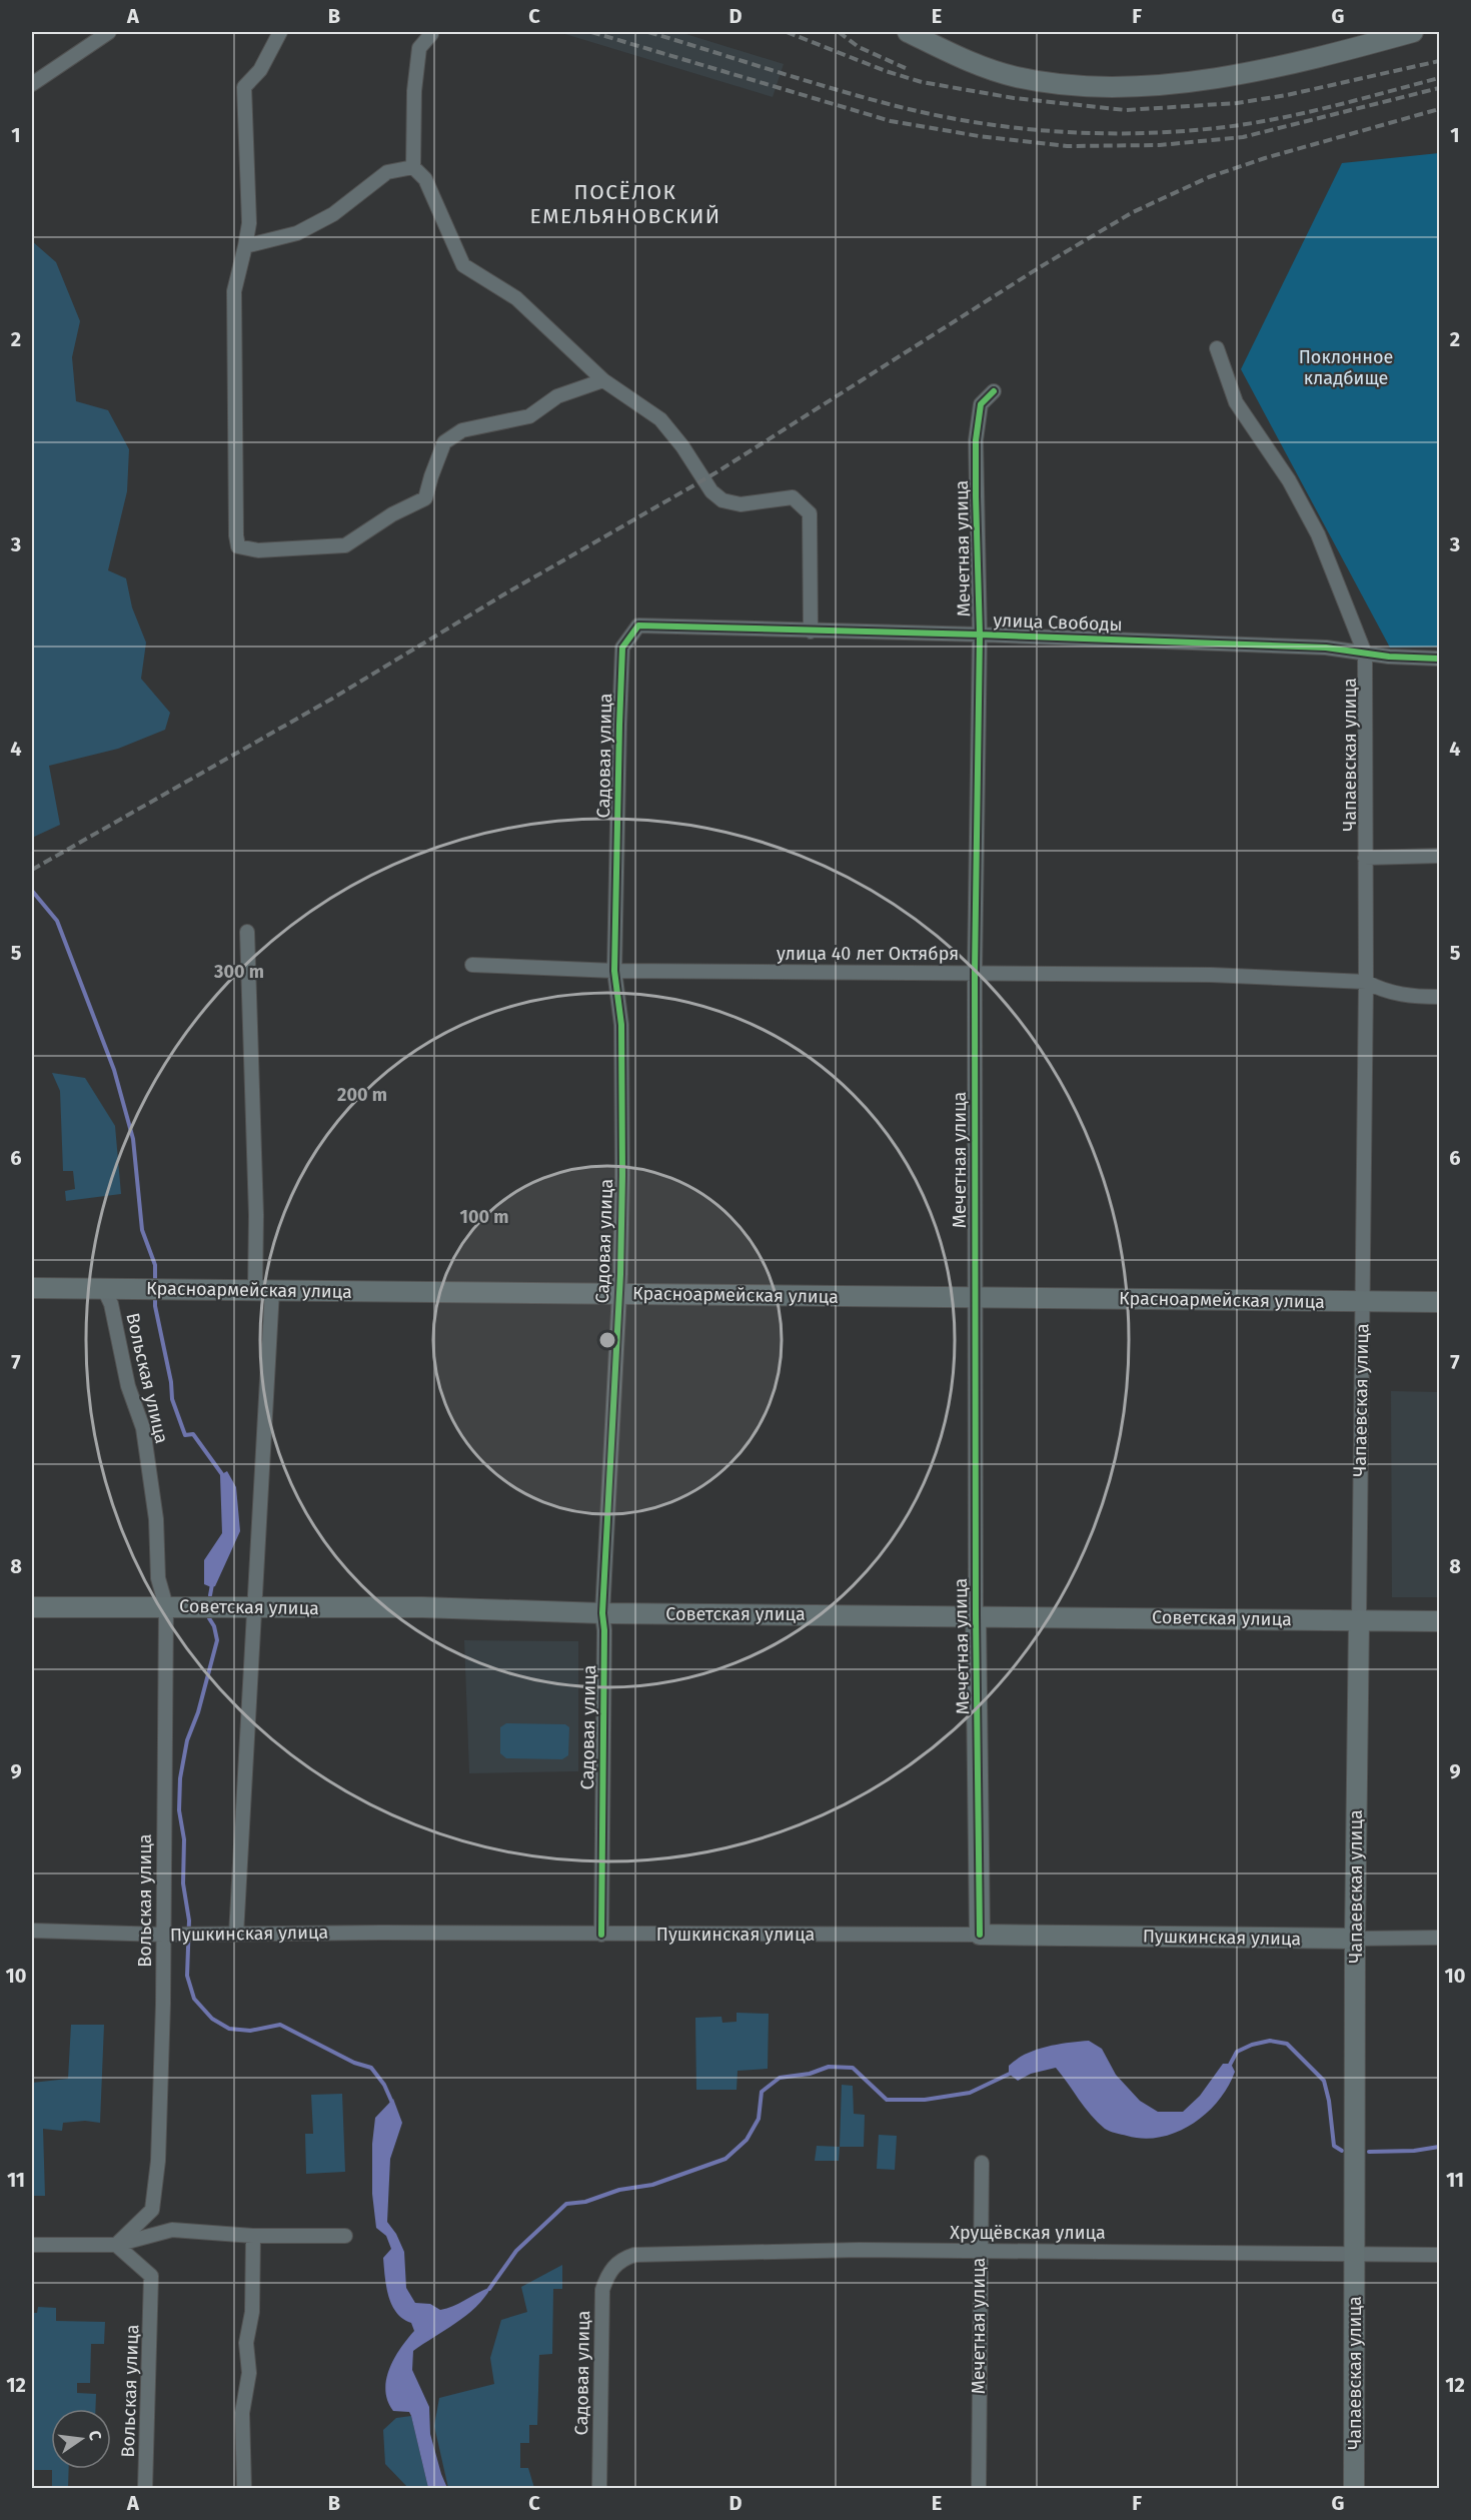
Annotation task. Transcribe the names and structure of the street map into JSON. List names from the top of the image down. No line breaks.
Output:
{"streets":{"street":["Мечетная улица","улица Свободы","Чапаевская улица","Садовая улица","улица 40 лет Октября","Красноармейская улица","Вольская улица","Советская улица","Пушкинская улица","Хрущёвская улица"]},"crossings":[["Мечетная улица","улица Свободы"],["Мечетная улица","улица 40 лет Октября"],["Мечетная улица","Красноармейская улица"],["Мечетная улица","Советская улица"],["Мечетная улица","Пушкинская улица"],["Мечетная улица","Хрущёвская улица"],["улица Свободы","Чапаевская улица"],["улица Свободы","Садовая улица"],["Чапаевская улица","улица 40 лет Октября"],["Чапаевская улица","Красноармейская улица"],["Чапаевская улица","Советская улица"],["Чапаевская улица","Пушкинская улица"],["Чапаевская улица","Хрущёвская улица"],["Садовая улица","улица 40 лет Октября"],["Садовая улица","Красноармейская улица"],["Садовая улица","Советская улица"],["Садовая улица","Пушкинская улица"],["Садовая улица","Хрущёвская улица"],["Красноармейская улица","Вольская улица"],["Вольская улица","Советская улица"],["Вольская улица","Пушкинская улица"]],"districts":["ПОСЁЛОК ЕМЕЛЬЯНОВСКИЙ"],"parks":["Поклонное кладбище"],"north":"right","grid":{"columns":["A","B","C","D","E","F","G"],"rows":["1","2","3","4","5","6","7","8","9","10","11","12"]},"rings":["300 m","200 m","100 m"]}
